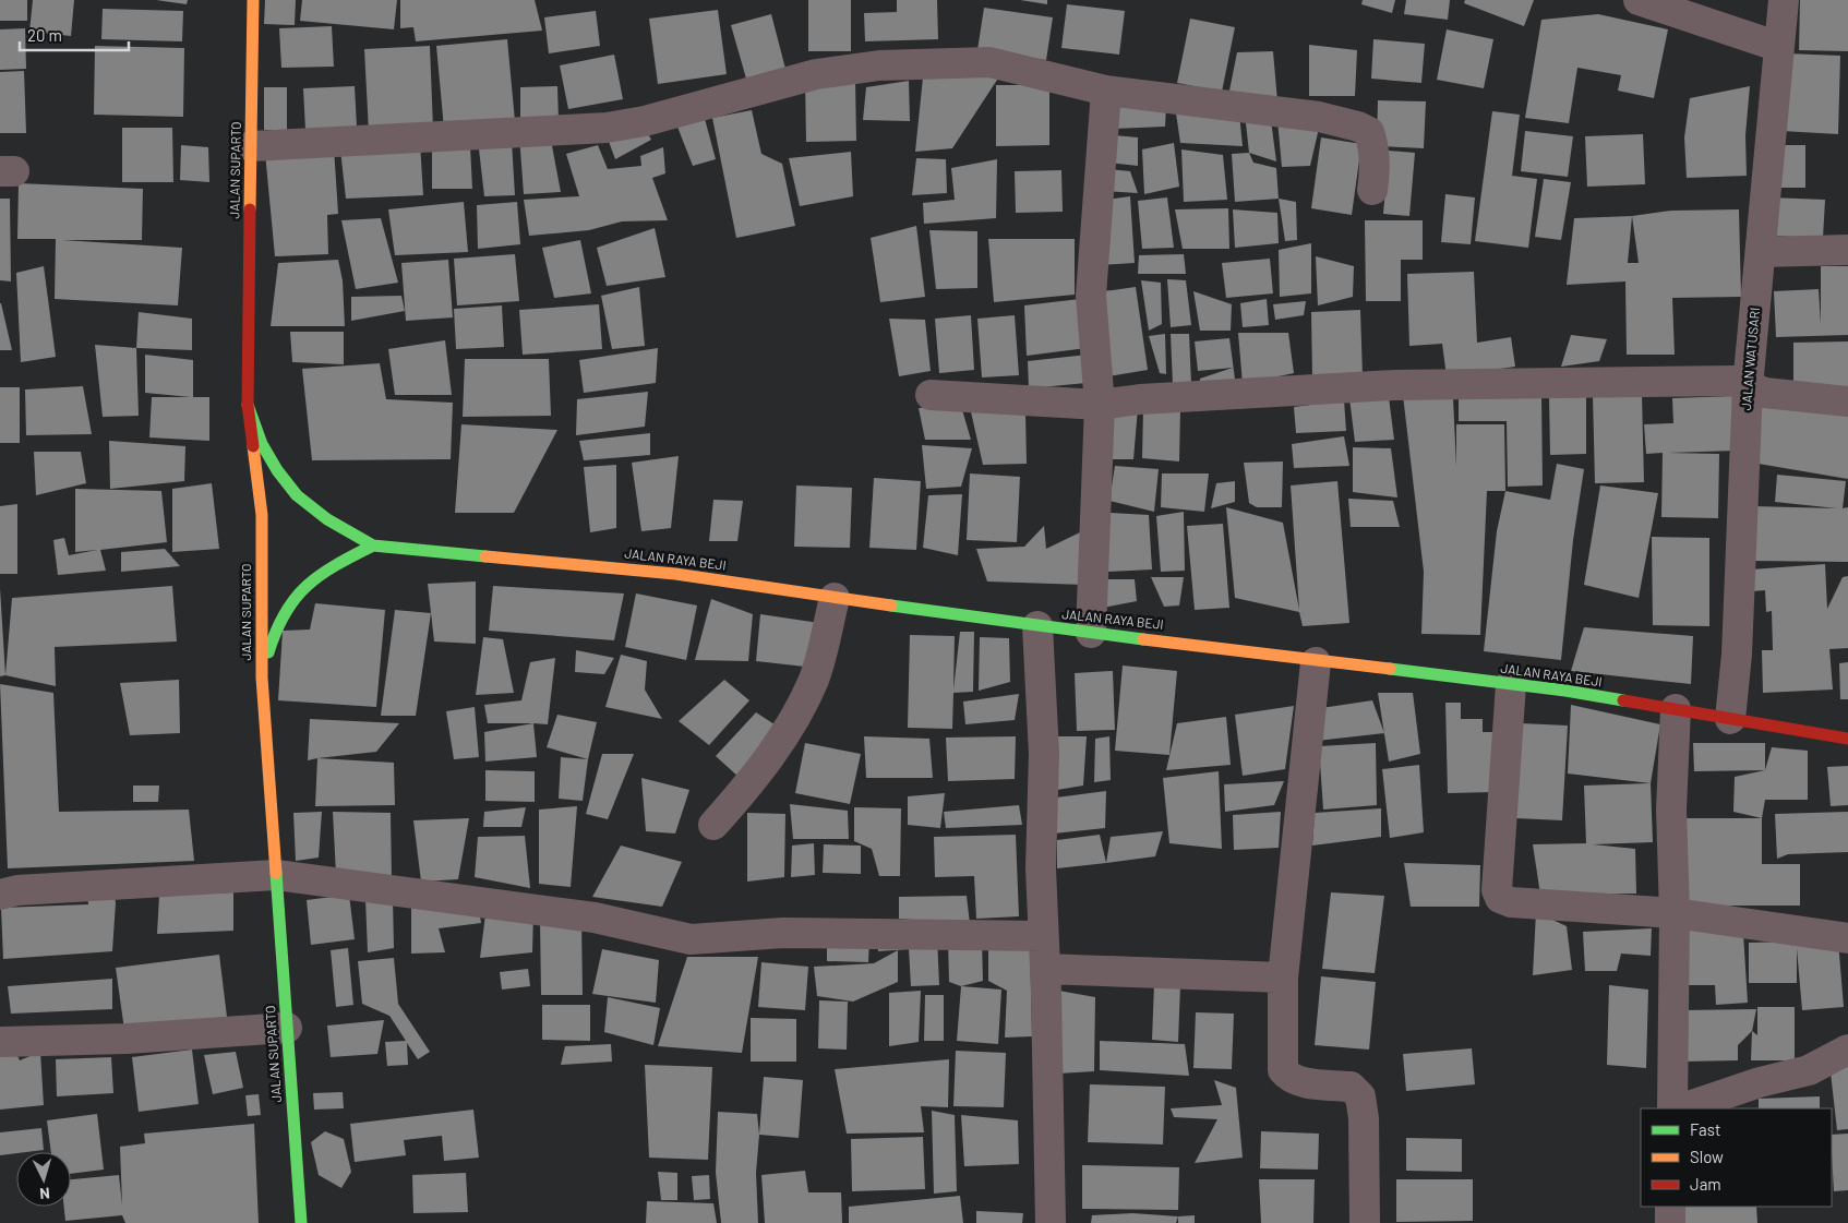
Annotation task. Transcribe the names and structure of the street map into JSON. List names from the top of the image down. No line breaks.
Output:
{"streets":{"street":["JALAN SUPARTO","JALAN WATUSARI","JALAN RAYA BEJI"]},"crossings":[["JALAN WATUSARI","JALAN RAYA BEJI"]],"legend":["Fast","Slow","Jam"],"scale_bar":"20 m","north":"bottom"}
